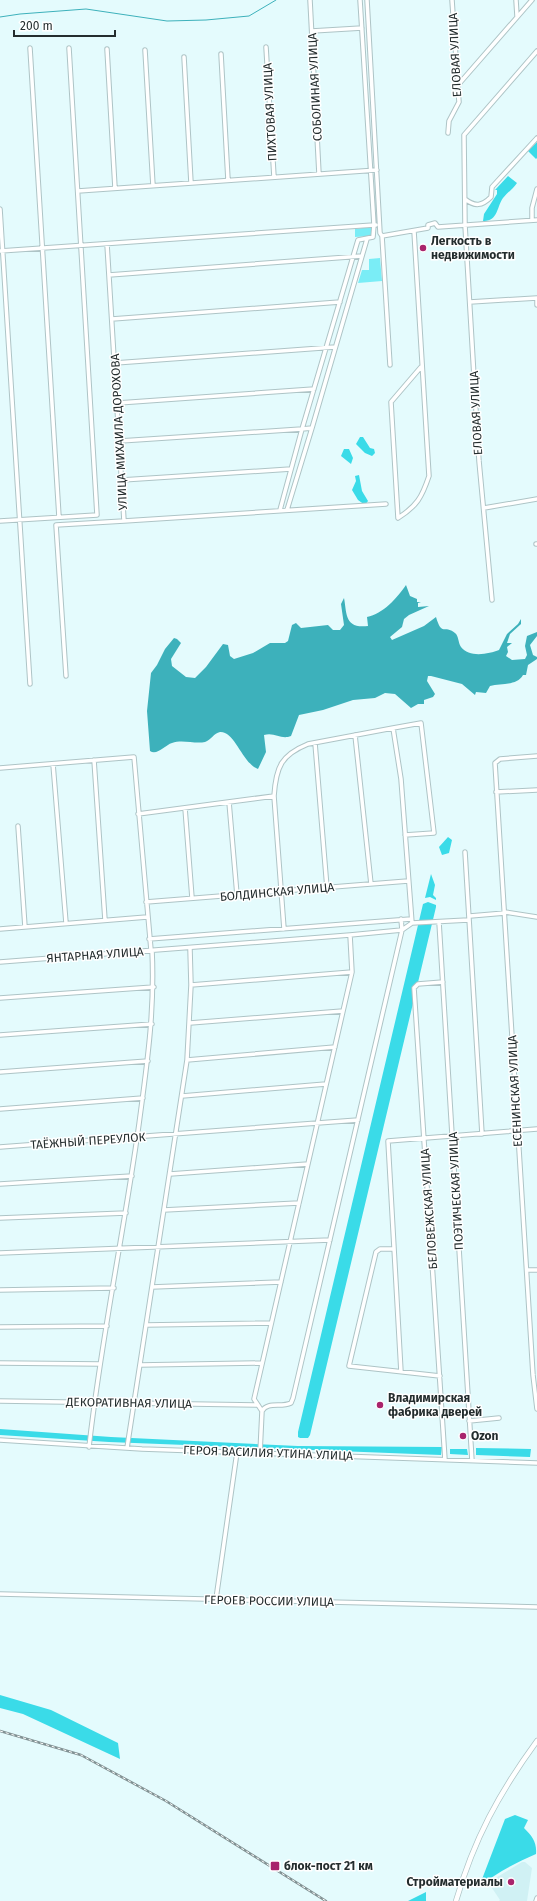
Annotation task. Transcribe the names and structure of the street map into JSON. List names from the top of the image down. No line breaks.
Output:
{"streets":{"street":["ЕЛОВАЯ УЛИЦА","СОБОЛИНАЯ УЛИЦА","ПИХТОВАЯ УЛИЦА","УЛИЦА МИХАИЛА ДОРОХОВА","БОЛДИНСКАЯ УЛИЦА","ЯНТАРНАЯ УЛИЦА","ЕСЕНИНСКАЯ УЛИЦА","ТАЁЖНЫЙ ПЕРЕУЛОК","ПОЭТИЧЕСКАЯ УЛИЦА","БЕЛОВЕЖСКАЯ УЛИЦА","ДЕКОРАТИВНАЯ УЛИЦА","ГЕРОЯ ВАСИЛИЯ УТИНА УЛИЦА","ГЕРОЕВ РОССИИ УЛИЦА"]},"crossings":[["ПОЭТИЧЕСКАЯ УЛИЦА","БЕЛОВЕЖСКАЯ УЛИЦА"],["ПОЭТИЧЕСКАЯ УЛИЦА","ГЕРОЯ ВАСИЛИЯ УТИНА УЛИЦА"],["БЕЛОВЕЖСКАЯ УЛИЦА","ГЕРОЯ ВАСИЛИЯ УТИНА УЛИЦА"]],"places":{"other":["Легкость в недвижимости","Владимирская фабрика дверей","Ozon","Стройматериалы"],"transit":["блок-пост 21 км"]},"scale_bar":"200 m"}
